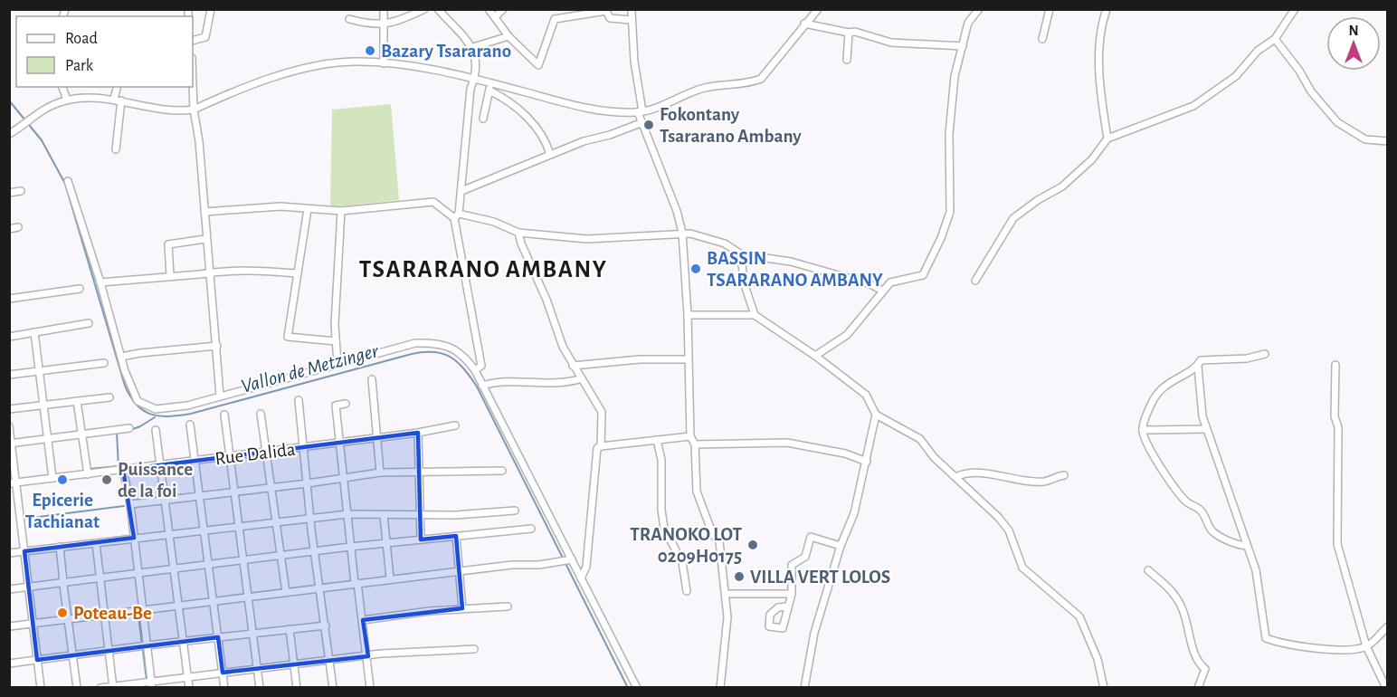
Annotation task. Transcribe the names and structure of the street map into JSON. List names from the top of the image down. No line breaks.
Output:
{"streets":{"street":["Rue Dalida"]},"districts":["TSARARANO AMBANY"],"water":["Vallon de Metzinger"],"places":["Bazary Tsararano","Fokontany Tsararano Ambany","BASSIN TSARARANO AMBANY","Epicerie Tachianat","Puissance de la foi","TRANOKO LOT 0209H0175","VILLA VERT LOLOS","Poteau-Be"],"legend":["Road","Park"],"north":"top"}
